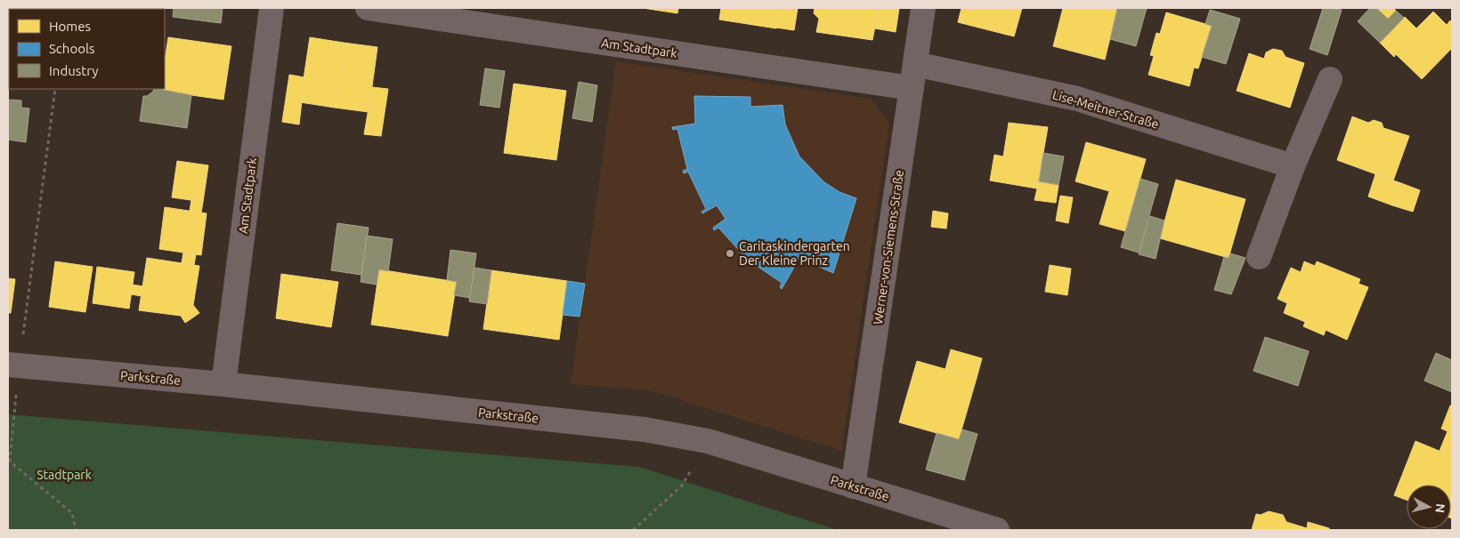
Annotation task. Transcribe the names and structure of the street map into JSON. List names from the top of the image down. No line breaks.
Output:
{"streets":{"street":["Am Stadtpark","Lise-Meitner-Straße","Werner-von-Siemens-Straße","Parkstraße"]},"crossings":[["Am Stadtpark","Werner-von-Siemens-Straße"],["Am Stadtpark","Parkstraße"],["Lise-Meitner-Straße","Werner-von-Siemens-Straße"],["Werner-von-Siemens-Straße","Parkstraße"]],"parks":["Stadtpark"],"places":["Caritaskindergarten Der Kleine Prinz"],"legend":["Homes","Schools","Industry"],"north":"right"}
